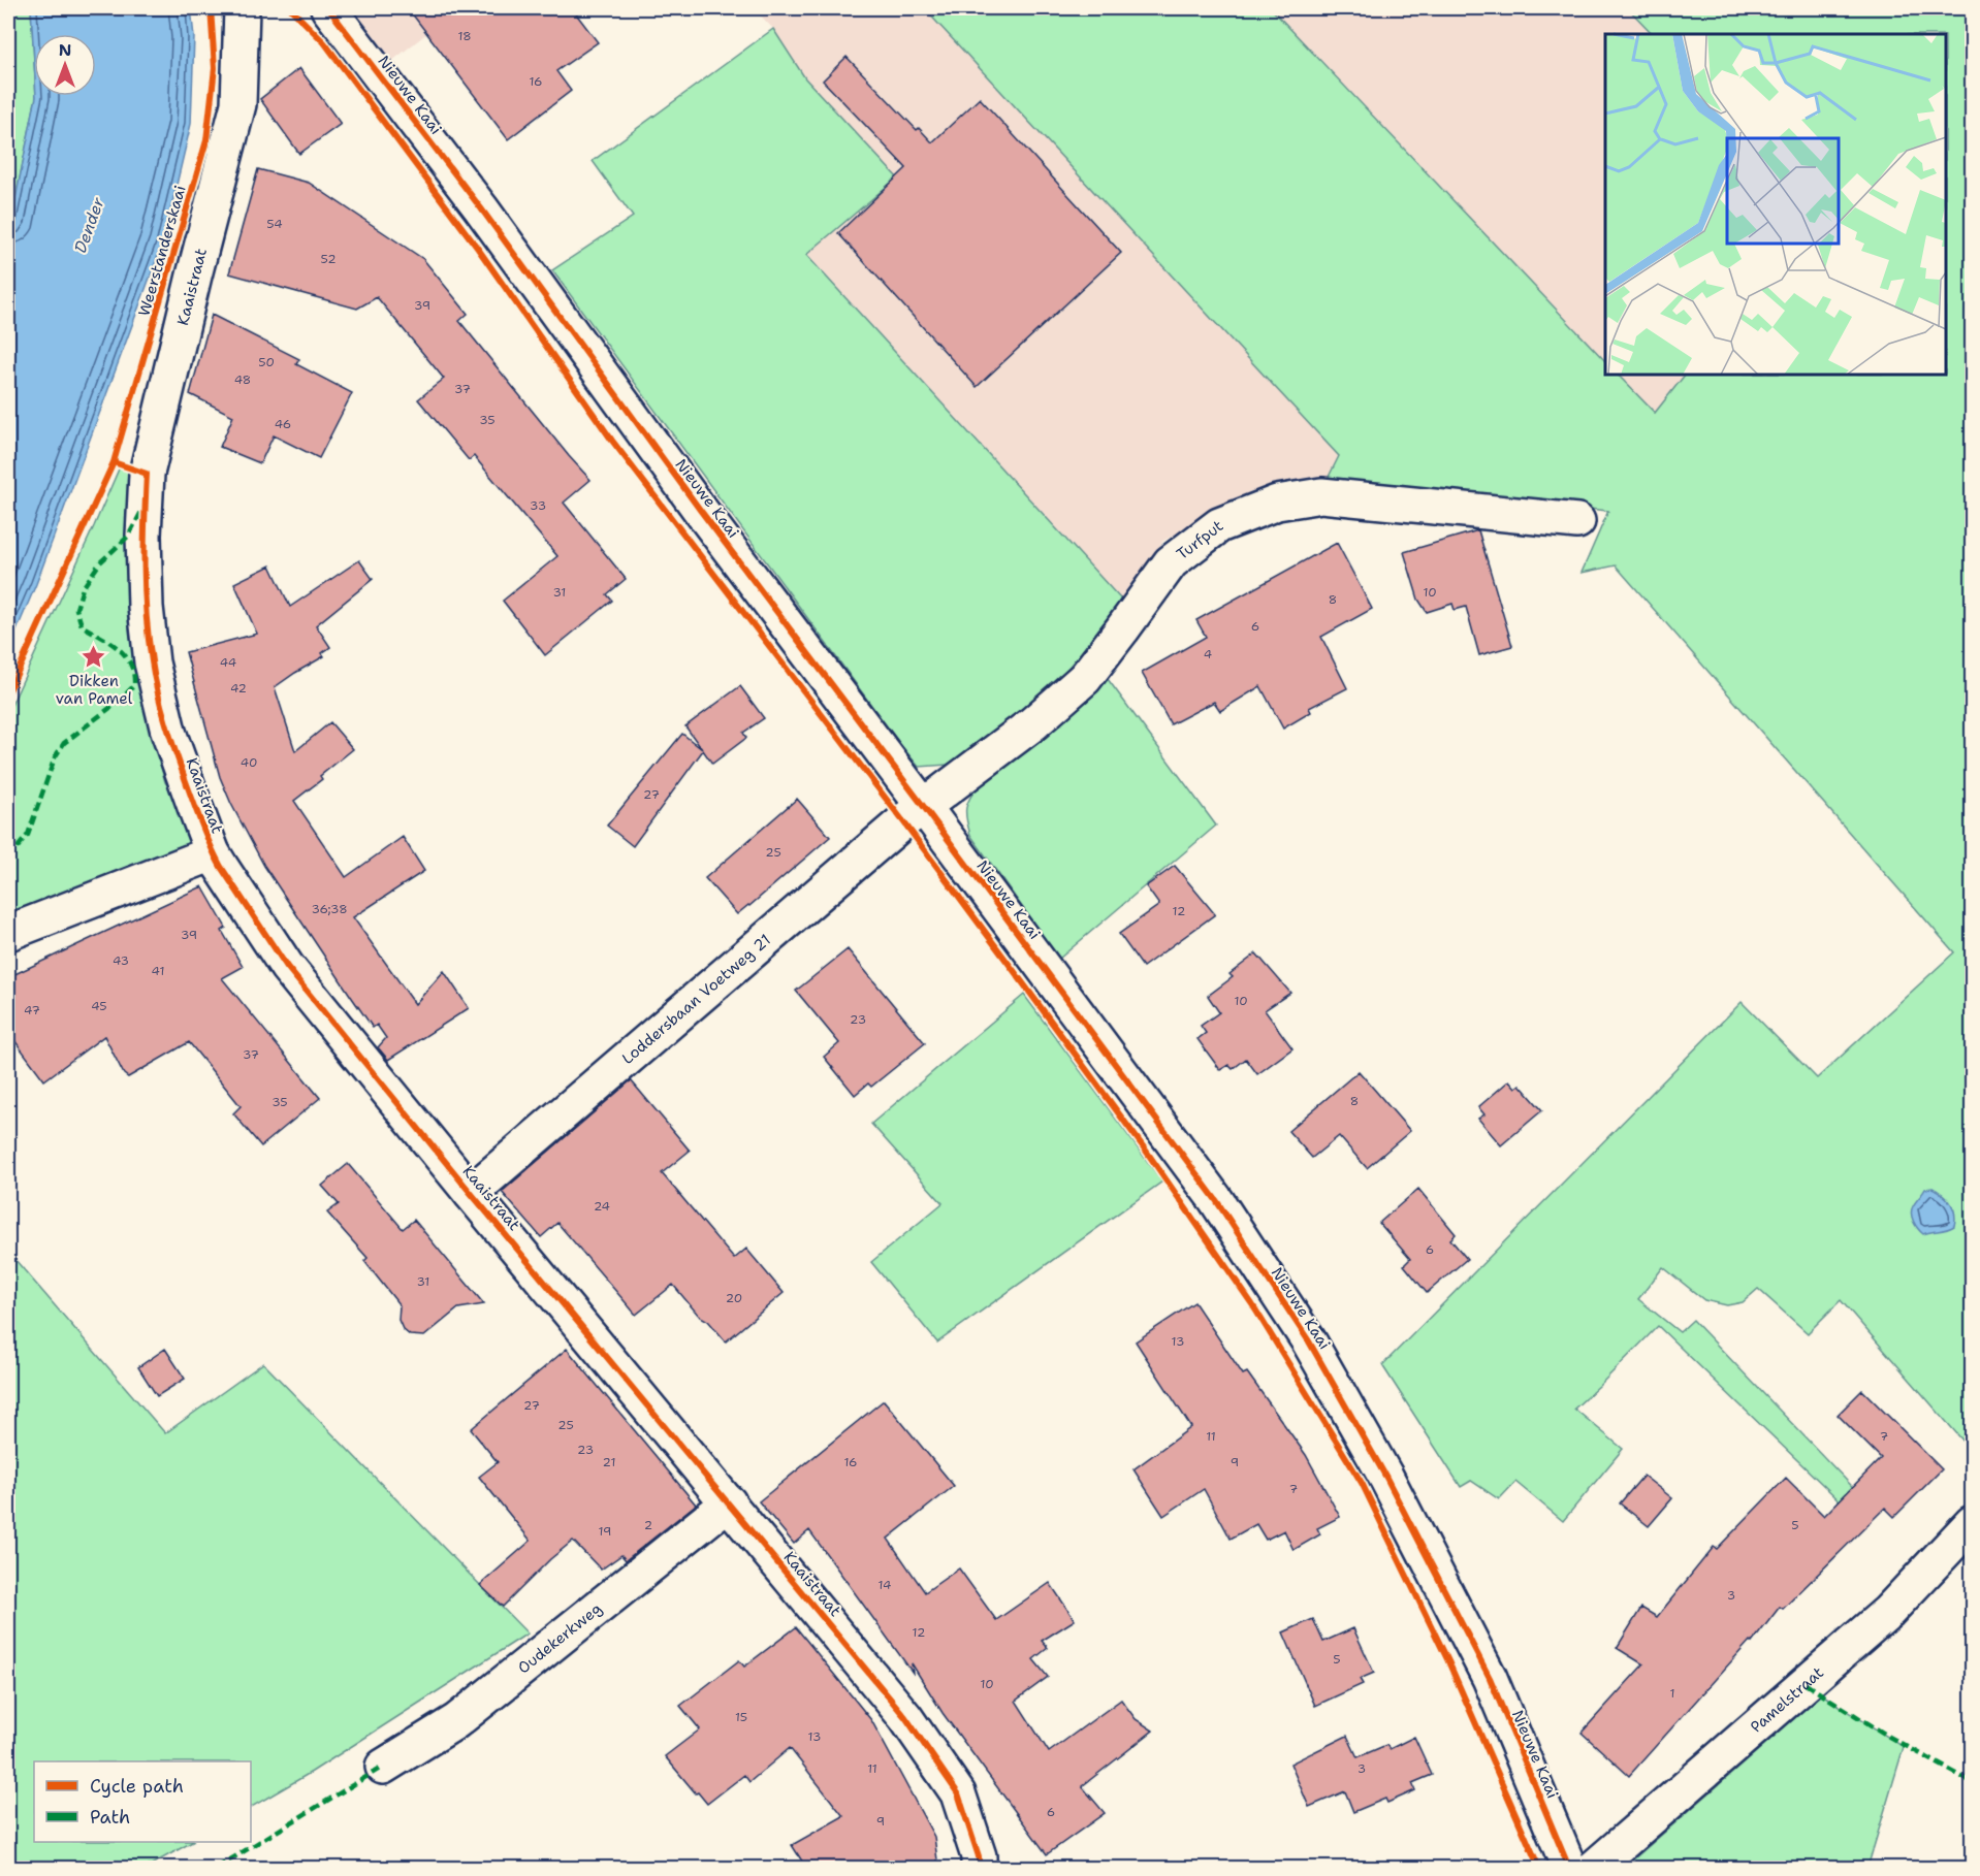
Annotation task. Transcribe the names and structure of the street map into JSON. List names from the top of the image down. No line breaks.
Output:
{"streets":{"street":["Nieuwe Kaai","Kaaistraat","Turfput","Loddersbaan Voetweg 21","Oudekerkweg","Pamelstraat"],"cycle path":["Weerstanderskaai"]},"crossings":[["Nieuwe Kaai","Turfput"],["Nieuwe Kaai","Loddersbaan Voetweg 21"],["Kaaistraat","Loddersbaan Voetweg 21"],["Kaaistraat","Oudekerkweg"],["Turfput","Loddersbaan Voetweg 21"]],"water":["Dender"],"places":{"place":["Dikken van Pamel"]},"house_numbers":["18","16","54","52","39","50","48","37","35","46","33","31","10","8","6","4","44","42","40","27","25","36;38","12","39","43","41","10","45","47","23","37","8","35","24","6","31","20","13","27","25","11","7","23","21","16","9","7","2","5","19","14","3","12","5","10","1","15","13","11","3","6","9"],"legend":["Cycle path","Path"],"north":"top"}
